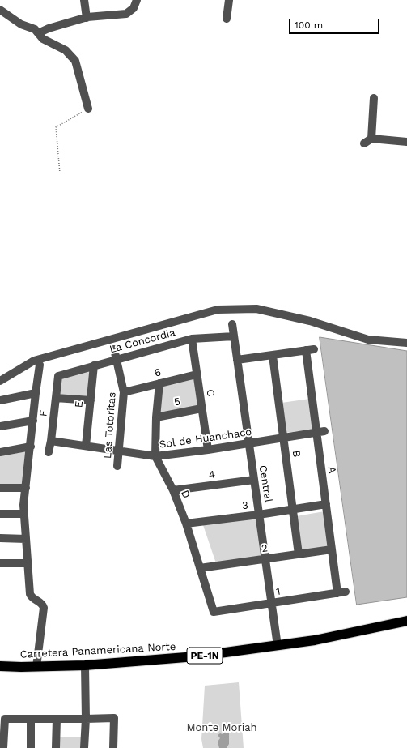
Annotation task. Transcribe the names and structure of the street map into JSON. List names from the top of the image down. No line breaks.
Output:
{"streets":{"highway":["Carretera Panamericana Norte","PE-1N"],"street":["La Concordia","6","C","5","E","F","Las Totoritas","Sol de Huanchaco","B","A","4","Central","D","3","2","1"]},"crossings":[["La Concordia","C"],["La Concordia","E"],["La Concordia","F"],["La Concordia","Las Totoritas"],["La Concordia","Central"],["6","C"],["6","Las Totoritas"],["6","D"],["C","5"],["C","Sol de Huanchaco"],["5","D"],["E","Sol de Huanchaco"],["F","Sol de Huanchaco"],["Las Totoritas","Sol de Huanchaco"],["Sol de Huanchaco","B"],["Sol de Huanchaco","A"],["Sol de Huanchaco","Central"],["Sol de Huanchaco","D"],["B","A"],["B","3"],["B","2"],["A","3"],["A","2"],["A","1"],["4","Central"],["4","D"],["Central","3"],["Central","2"],["Central","1"],["Central","Carretera Panamericana Norte"],["D","3"],["D","2"],["D","1"]],"parks":["Monte Moriah"],"scale_bar":"100 m"}
